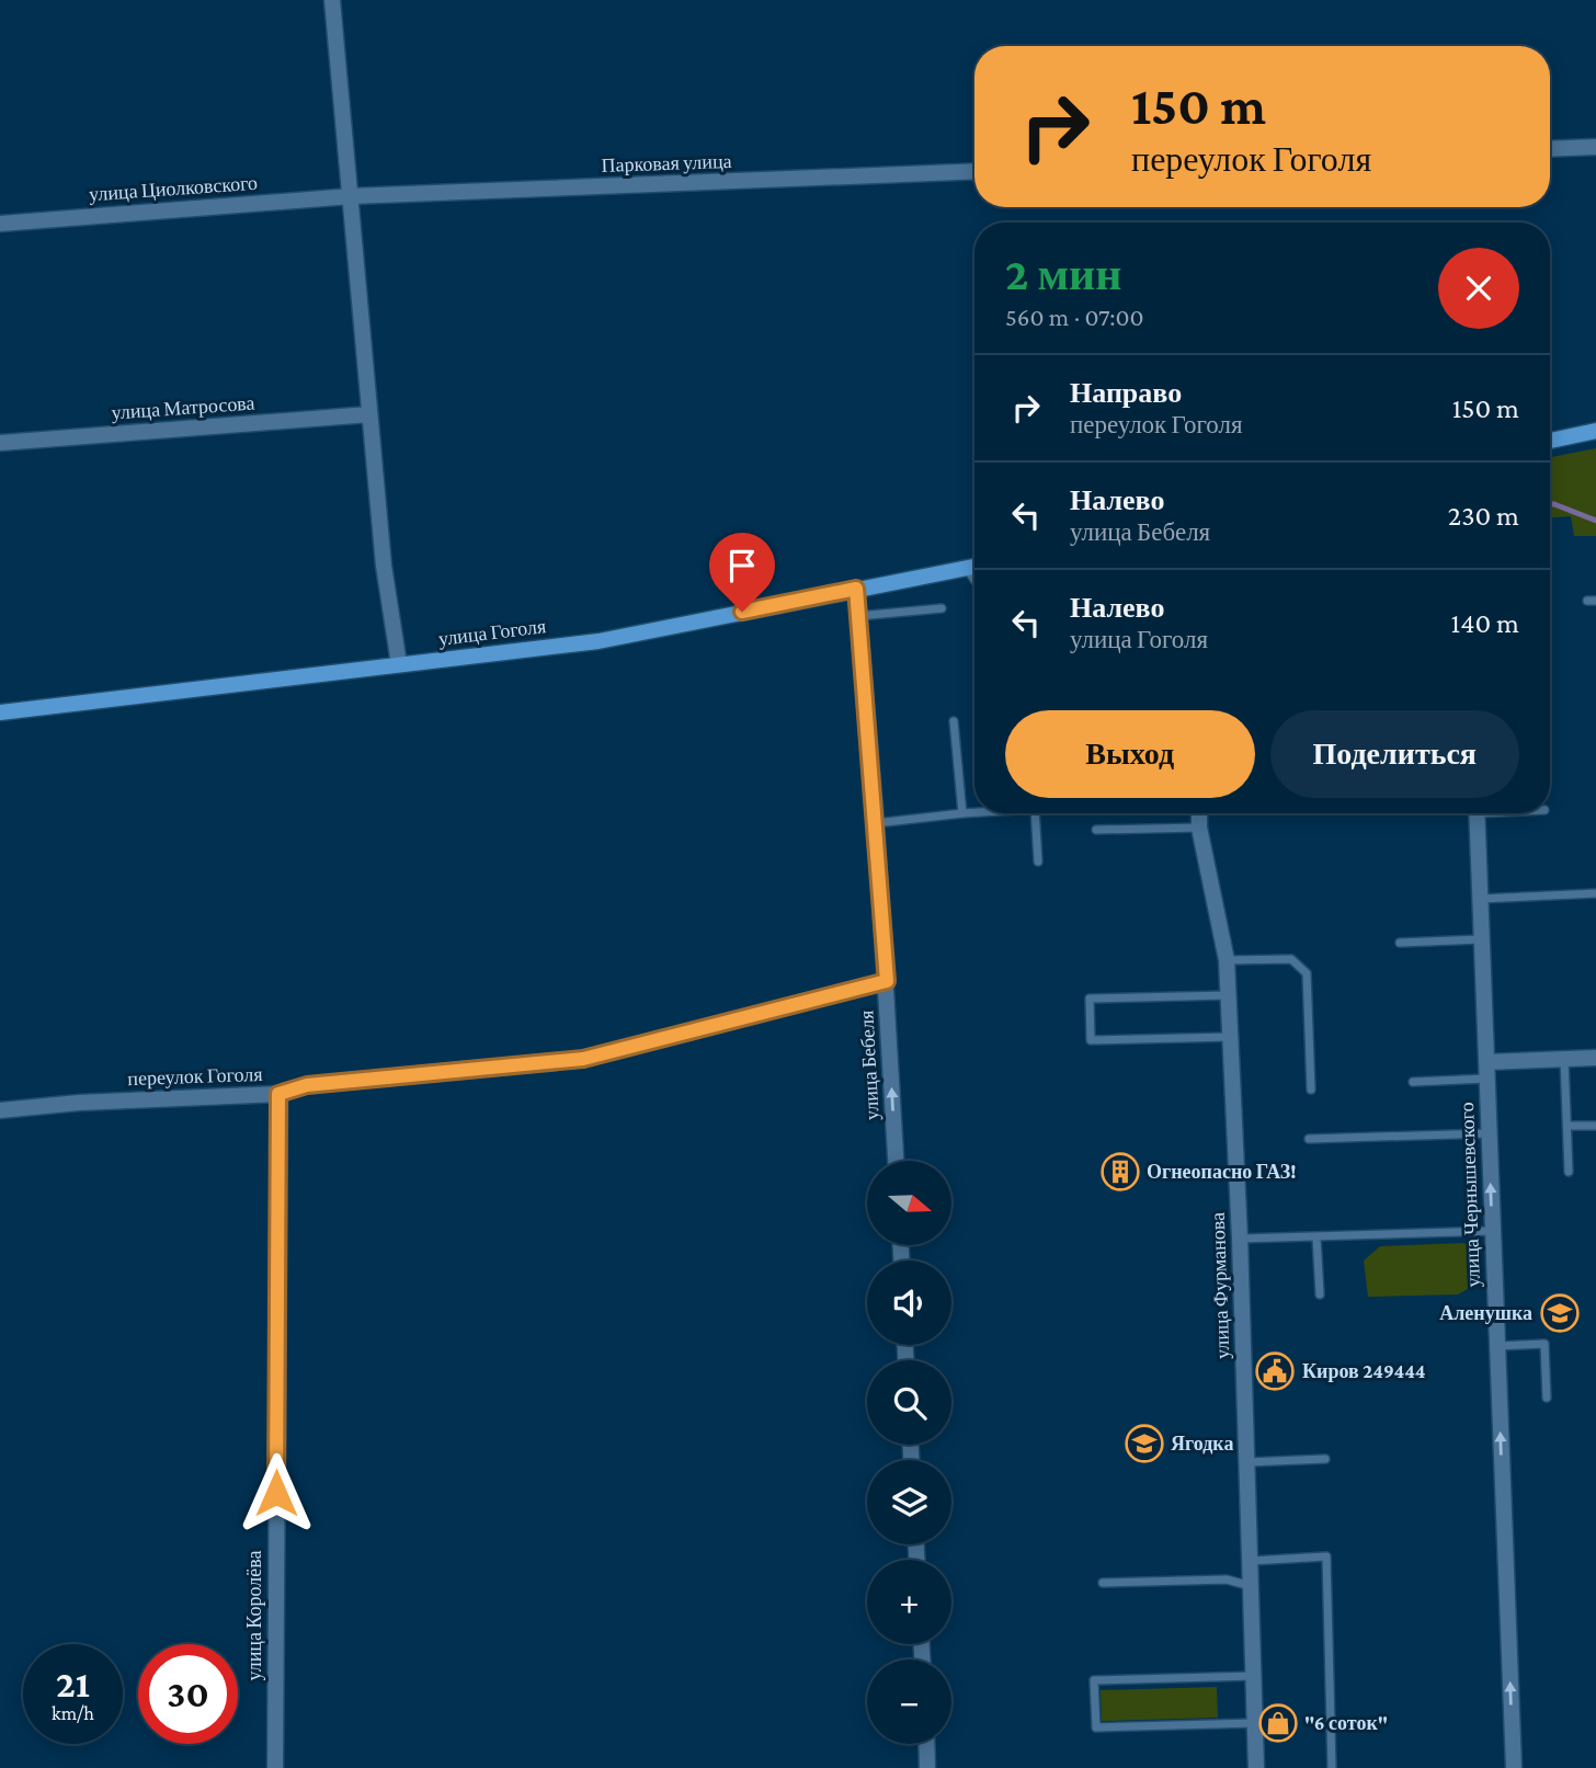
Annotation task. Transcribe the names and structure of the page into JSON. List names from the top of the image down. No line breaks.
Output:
{"streets":{"main road":["улица Гоголя"],"street":["Парковая улица","улица Циолковского","улица Матросова","улица Бебеля","переулок Гоголя","улица Чернышевского","улица Фурманова","улица Королёва"]},"crossings":[["Парковая улица","улица Циолковского"],["улица Гоголя","улица Бебеля"],["улица Бебеля","переулок Гоголя"],["переулок Гоголя","улица Королёва"]],"one_way":["улица Чернышевского"],"places":{"building":["Огнеопасно ГАЗ!"],"school or university":["Аленушка","Ягодка"],"public building":["Киров 249444"],"shop":["\"6 соток\""]},"north":"right","page":{"turn":["150 m","переулок Гоголя"],"heading":["2 мин","560 m · 07:00"],"list":[{"name":"Направо","note":"переулок Гоголя","value":"150 m"},{"name":"Налево","note":"улица Бебеля","value":"230 m"},{"name":"Налево","note":"улица Гоголя","value":"140 m"}],"buttons":["Выход","Поделиться"],"map_buttons":["+","−"],"speed":"21 km/h","limit":"30"}}
